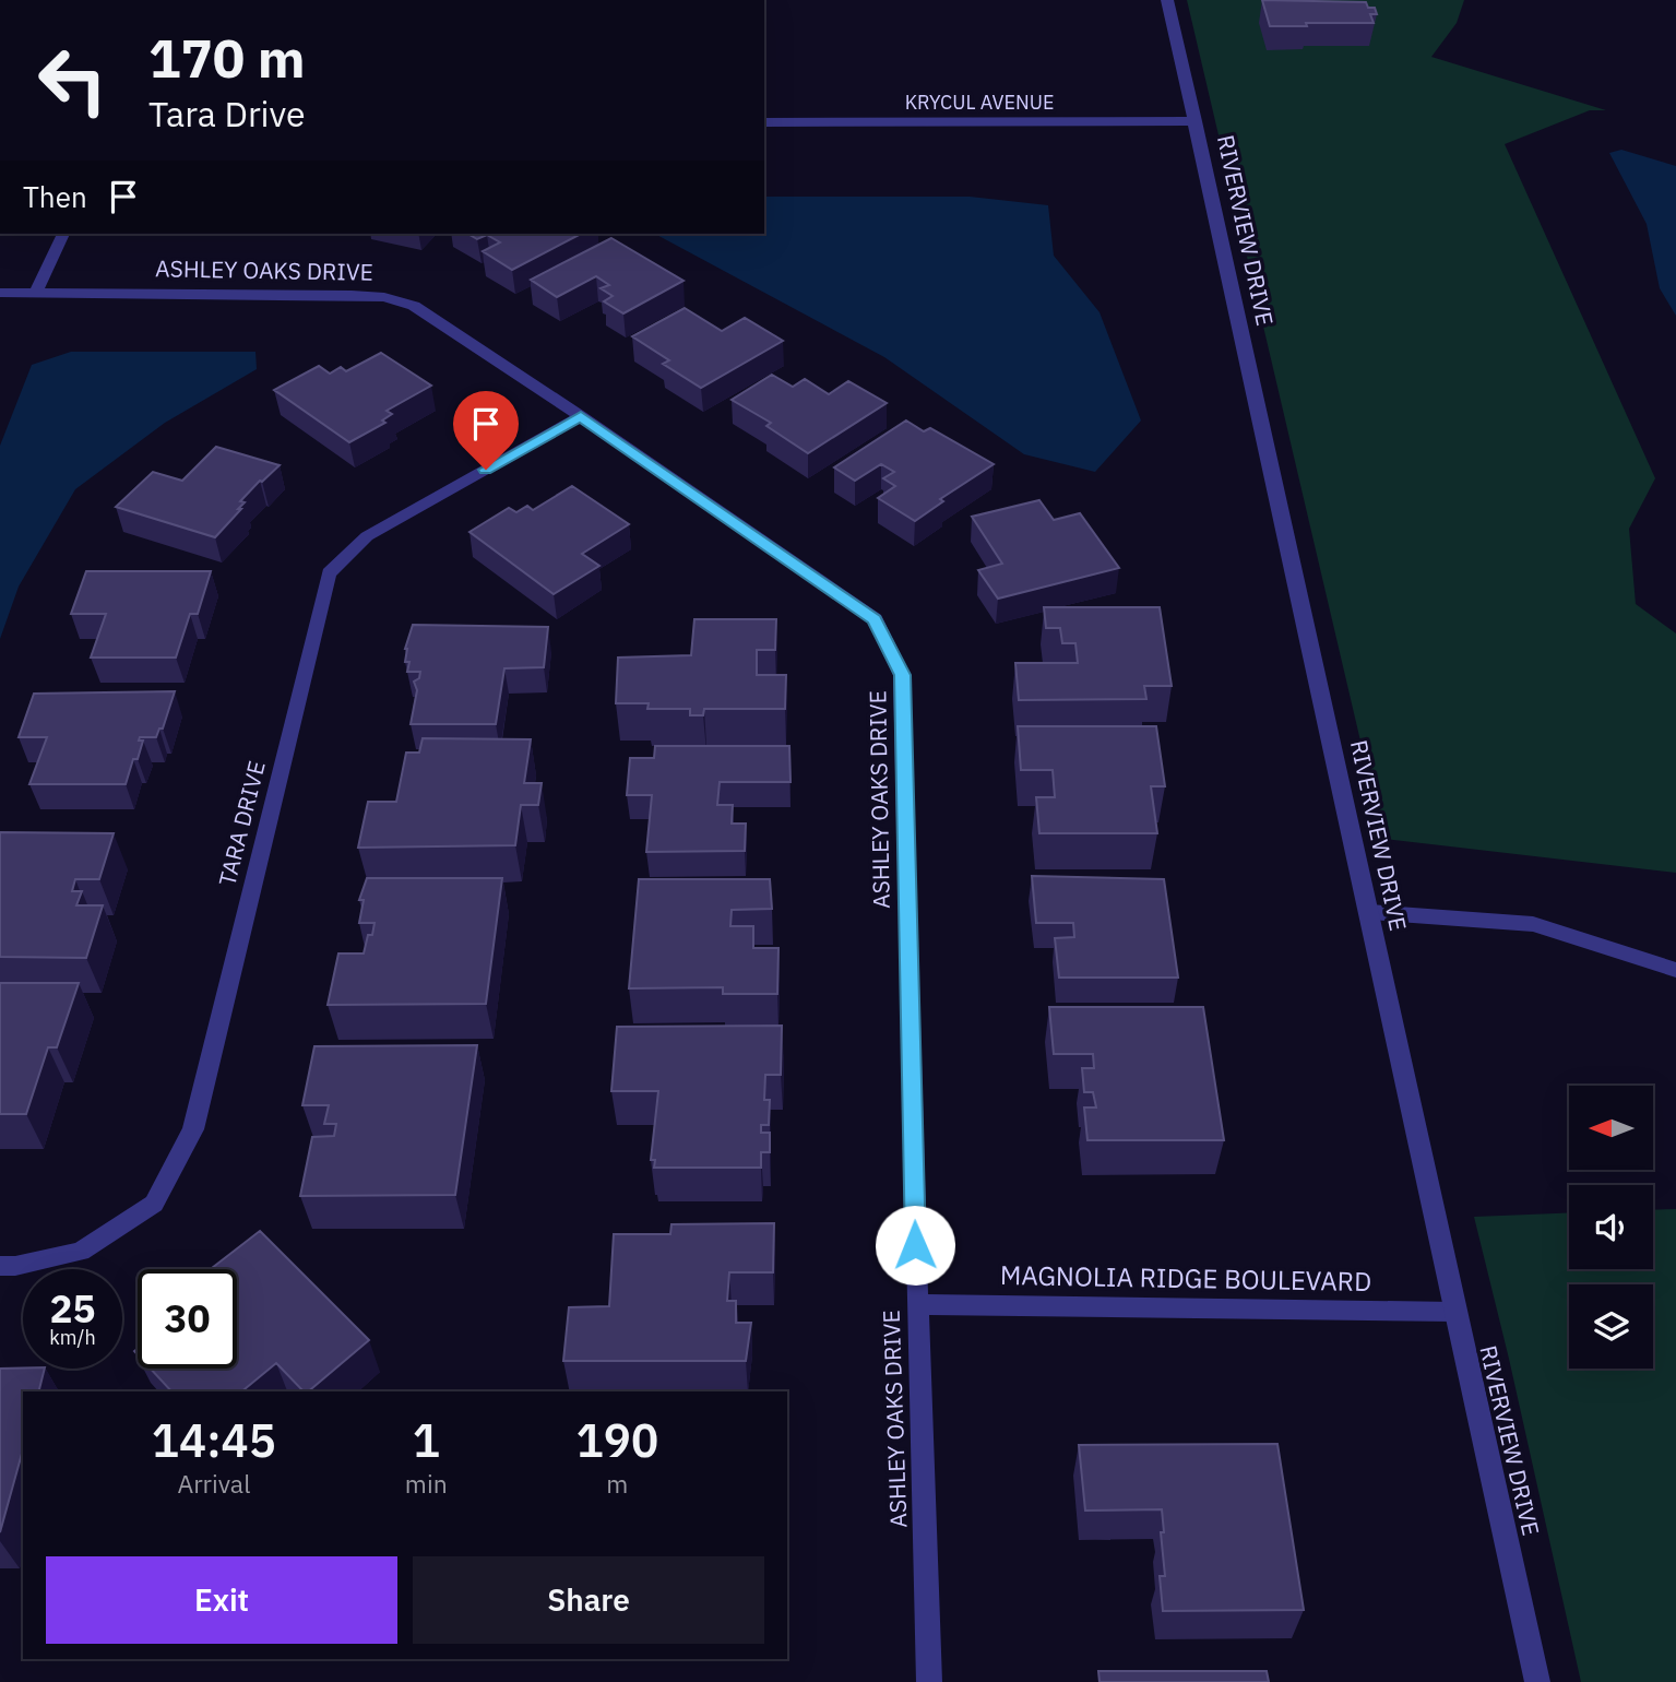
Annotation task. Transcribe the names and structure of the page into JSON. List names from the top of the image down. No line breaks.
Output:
{"streets":{"street":["KRYCUL AVENUE","RIVERVIEW DRIVE","ASHLEY OAKS DRIVE","TARA DRIVE","MAGNOLIA RIDGE BOULEVARD"]},"crossings":[["KRYCUL AVENUE","RIVERVIEW DRIVE"],["RIVERVIEW DRIVE","MAGNOLIA RIDGE BOULEVARD"],["ASHLEY OAKS DRIVE","TARA DRIVE"],["ASHLEY OAKS DRIVE","MAGNOLIA RIDGE BOULEVARD"]],"north":"left","page":{"turn":["170 m","Tara Drive"],"then":"Then","speed":"25 km/h","limit":"30","eta":["14:45","Arrival","1","min","190","m"],"buttons":["Exit","Share"]}}
